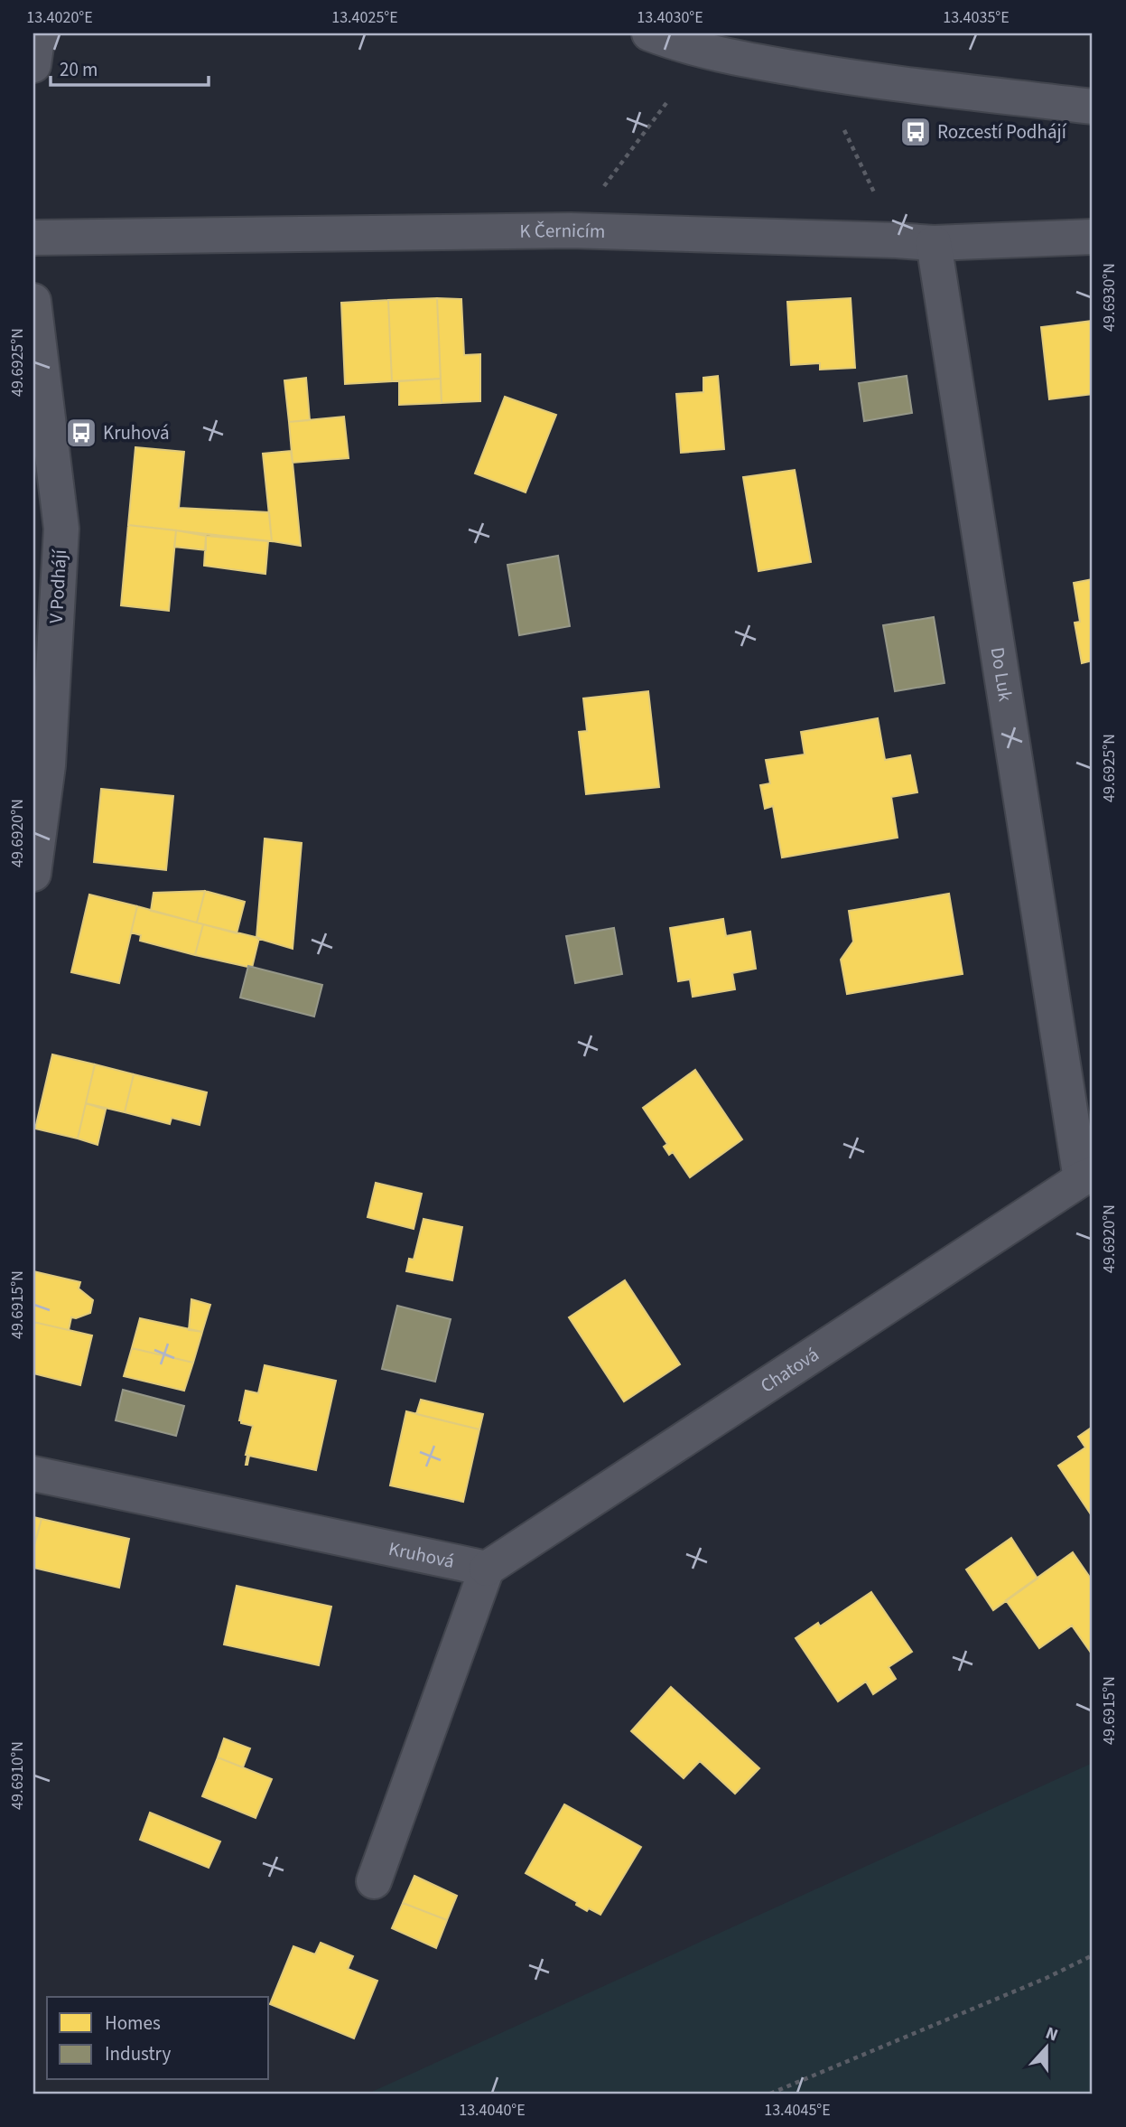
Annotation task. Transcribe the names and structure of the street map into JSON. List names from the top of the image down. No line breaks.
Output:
{"streets":{"street":["K Černicím","V Podhájí","Do Luk","Chatová","Kruhová"]},"crossings":[["K Černicím","Do Luk"],["Do Luk","Chatová"],["Chatová","Kruhová"]],"places":{"bus stop":["Rozcestí Podhájí","Kruhová"]},"legend":["Homes","Industry"],"scale_bar":"20 m","north":"top","coordinates":["13.4020°E","13.4025°E","13.4030°E","13.4035°E","49.6930°N","49.6925°N","49.6920°N","49.6915°N","49.6910°N","13.4040°E","13.4045°E"]}
